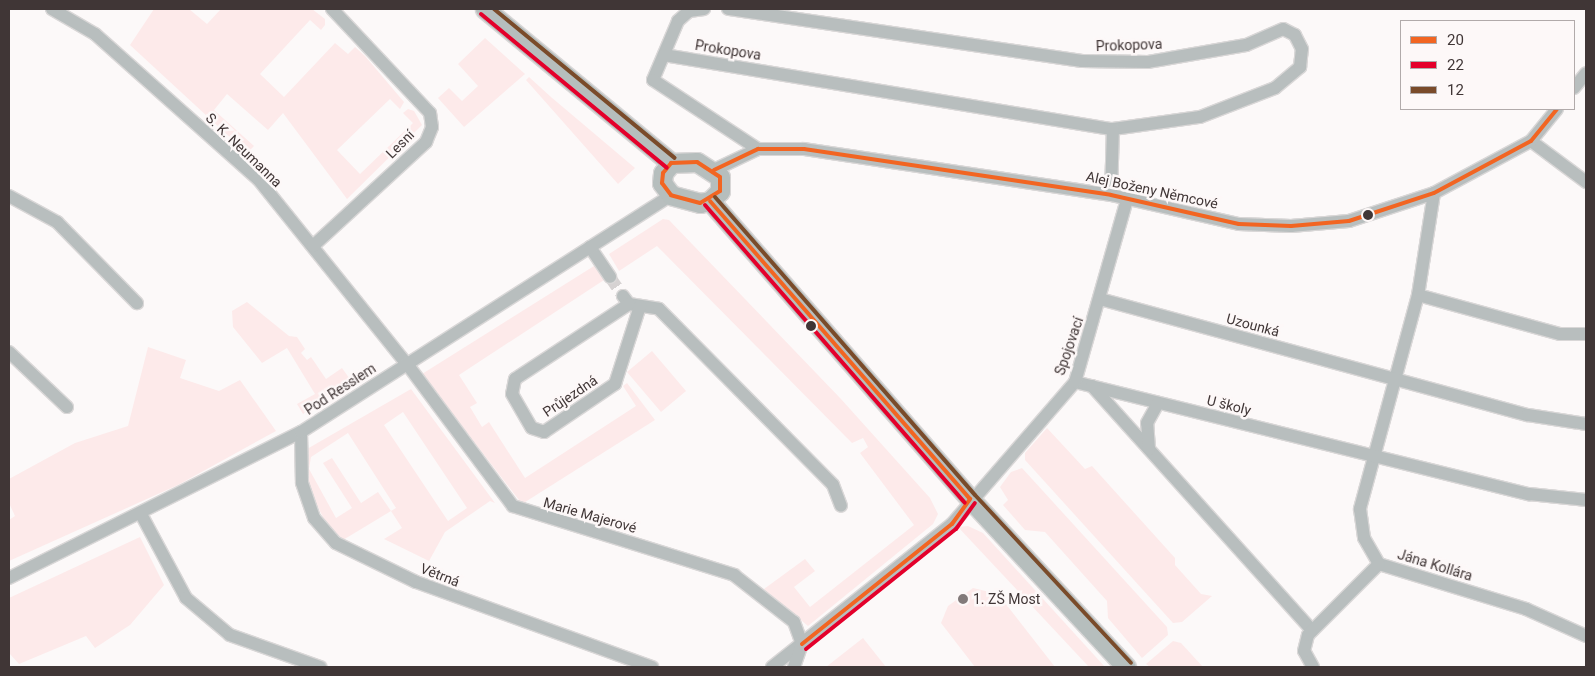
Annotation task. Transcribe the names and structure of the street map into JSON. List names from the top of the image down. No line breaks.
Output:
{"streets":{"street":["Prokopova","Lesní","S. K. Neumanna","Alej Boženy Němcové","Uzounká","Spojovací","Pod Resslem","Průjezdná","U školy","Marie Majerové","Jána Kollára","Větrná"]},"crossings":[["Lesní","S. K. Neumanna"],["S. K. Neumanna","Pod Resslem"],["S. K. Neumanna","Marie Majerové"],["Alej Boženy Němcové","Spojovací"],["Alej Boženy Němcové","Pod Resslem"],["Alej Boženy Němcové","Jána Kollára"],["Uzounká","Spojovací"],["Uzounká","Jána Kollára"],["Spojovací","U školy"],["Spojovací","Marie Majerové"],["Pod Resslem","Marie Majerové"],["Pod Resslem","Větrná"],["U školy","Jána Kollára"]],"places":["1. ZŠ Most"],"lines":["transit line 12","transit line 22","transit line 20"],"legend":["20","22","12"]}
